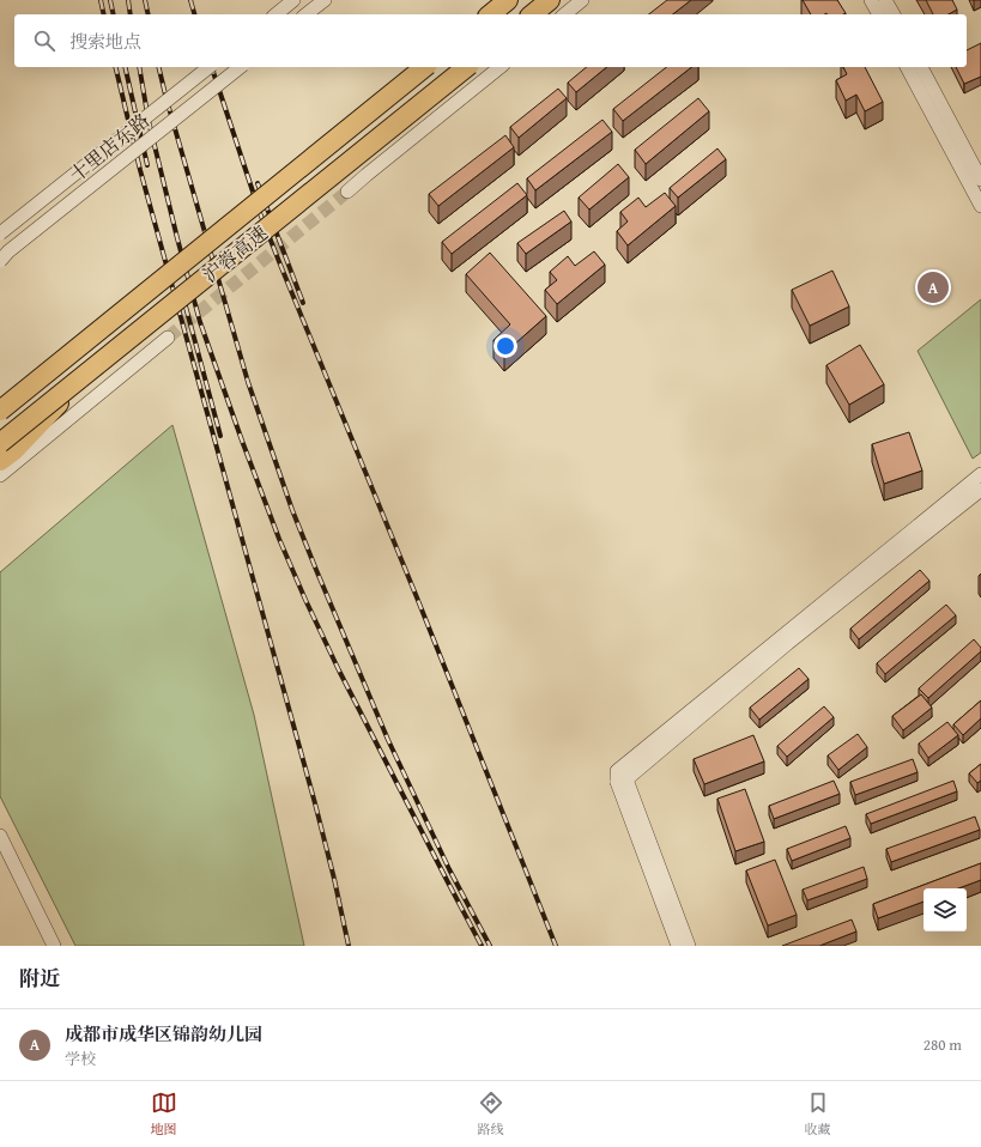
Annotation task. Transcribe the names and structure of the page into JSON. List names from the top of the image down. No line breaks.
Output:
{"streets":{"highway":["沪蓉高速"],"street":["十里店东路"]},"page":{"search":"搜索地点","pins":"A","heading":"附近","list":[{"mark":"A","name":"成都市成华区锦韵幼儿园","note":"学校","value":"280 m"}],"nav":["地图","路线","收藏"]}}
